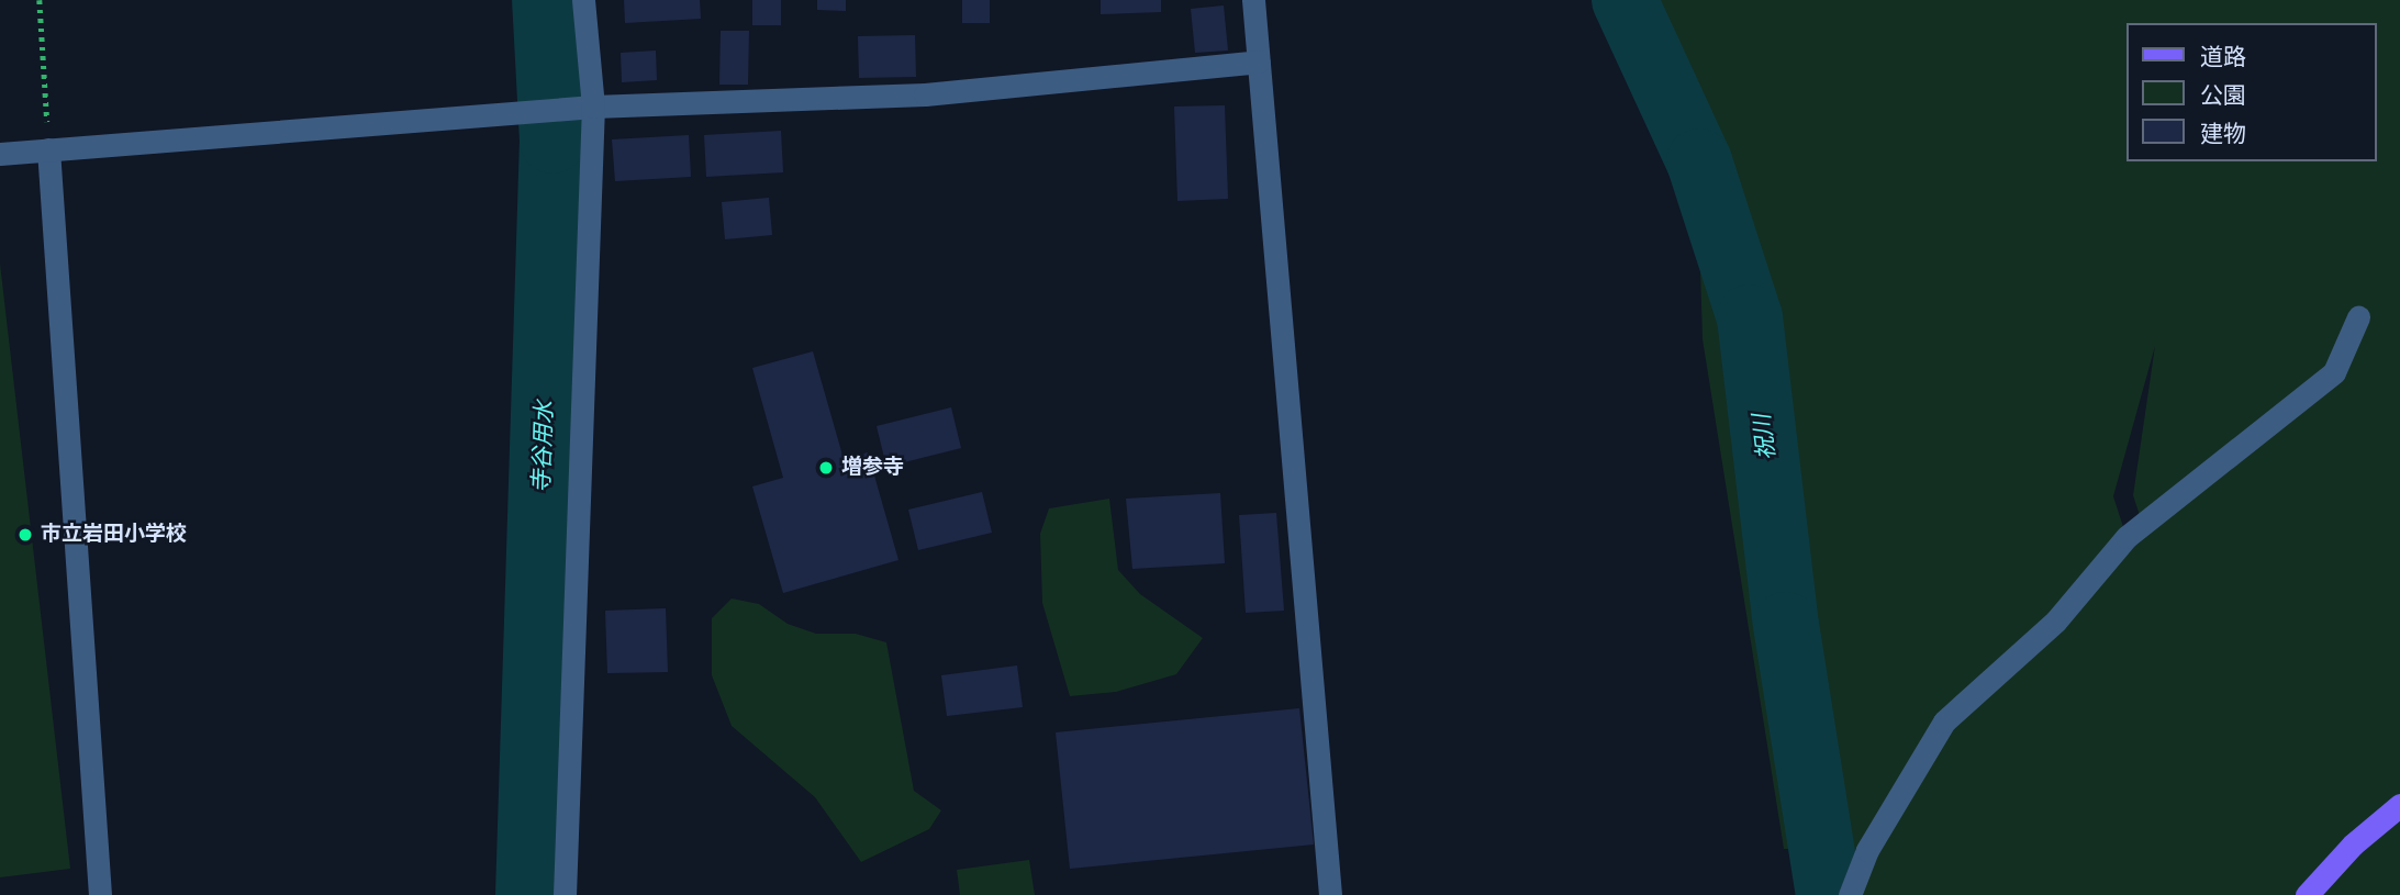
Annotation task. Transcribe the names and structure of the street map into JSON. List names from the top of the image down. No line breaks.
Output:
{"water":["祝川","寺谷用水"],"places":["増参寺","市立岩田小学校"],"legend":["道路","公園","建物"]}
